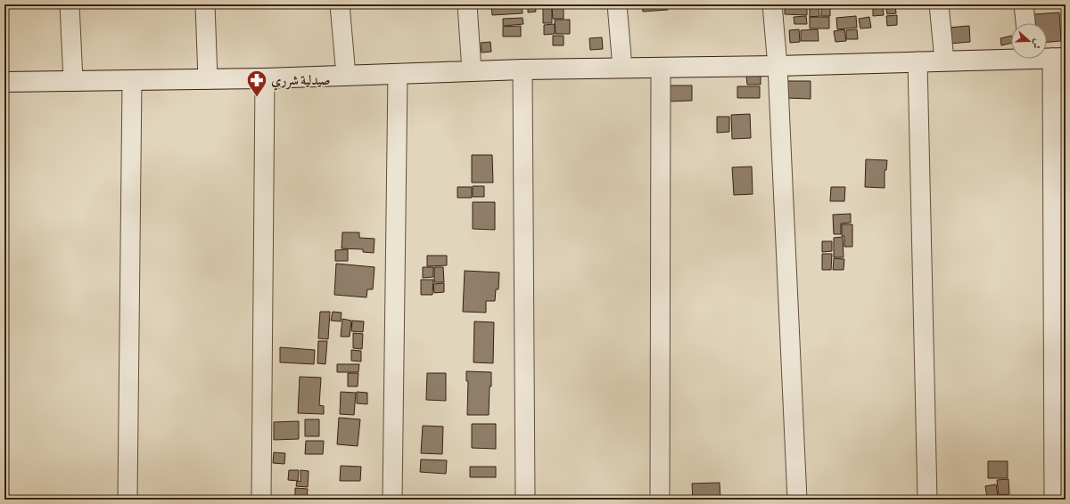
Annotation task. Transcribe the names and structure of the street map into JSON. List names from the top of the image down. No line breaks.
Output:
{"places":{"pharmacy":["صيدلية شرري"]},"north":"right"}
